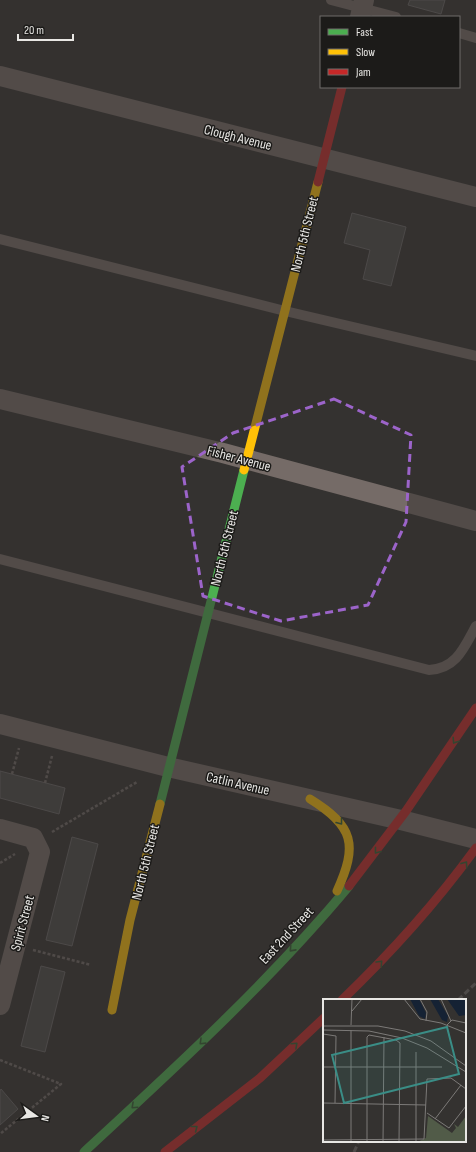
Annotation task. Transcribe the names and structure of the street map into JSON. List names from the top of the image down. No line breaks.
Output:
{"streets":{"main road":["North 5th Street","East 2nd Street"],"street":["Clough Avenue","Fisher Avenue","Catlin Avenue","Spirit Street"]},"crossings":[["Clough Avenue","North 5th Street"],["North 5th Street","Fisher Avenue"],["North 5th Street","Catlin Avenue"],["Catlin Avenue","East 2nd Street"]],"legend":["Fast","Slow","Jam"],"scale_bar":"20 m","north":"right"}
